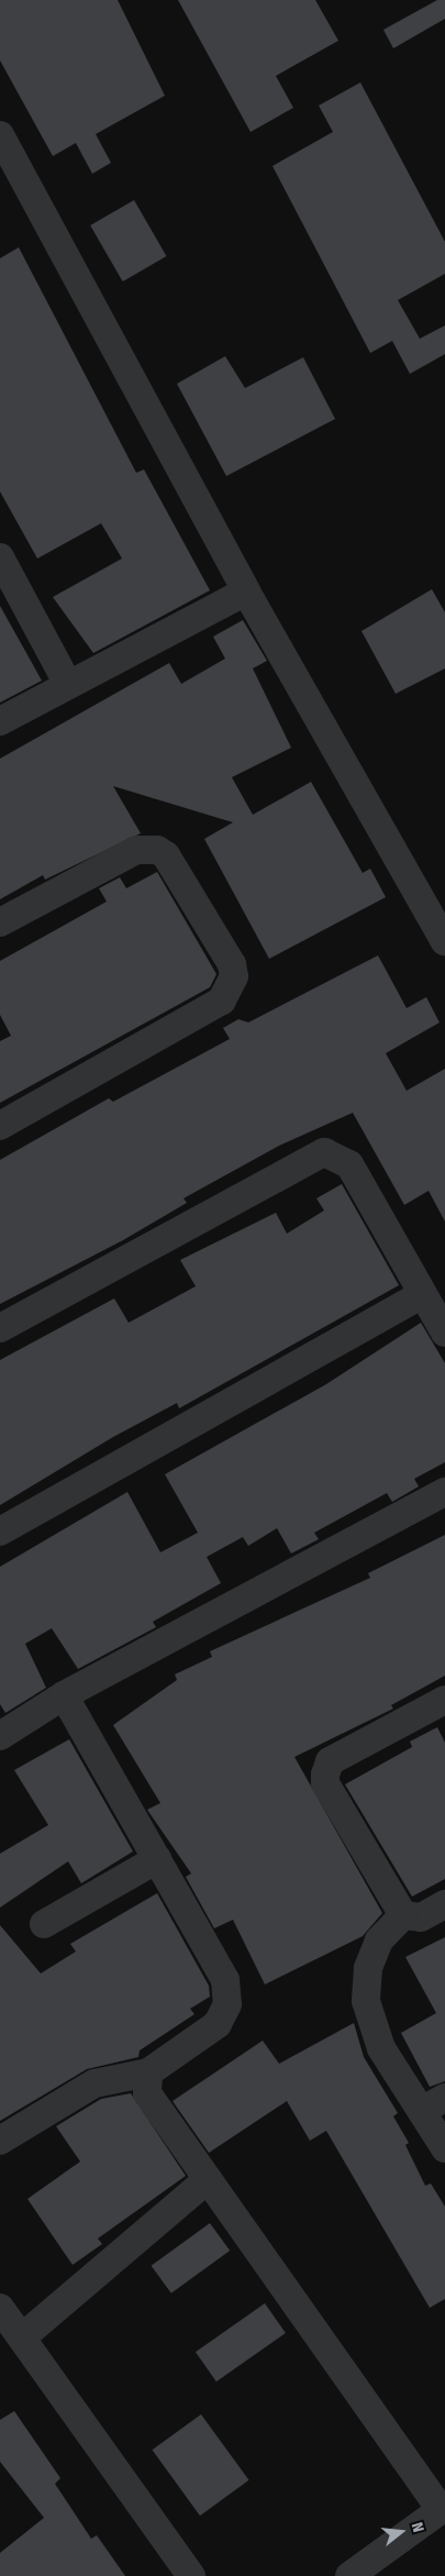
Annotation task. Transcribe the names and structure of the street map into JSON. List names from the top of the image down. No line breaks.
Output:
{"north":"right"}
